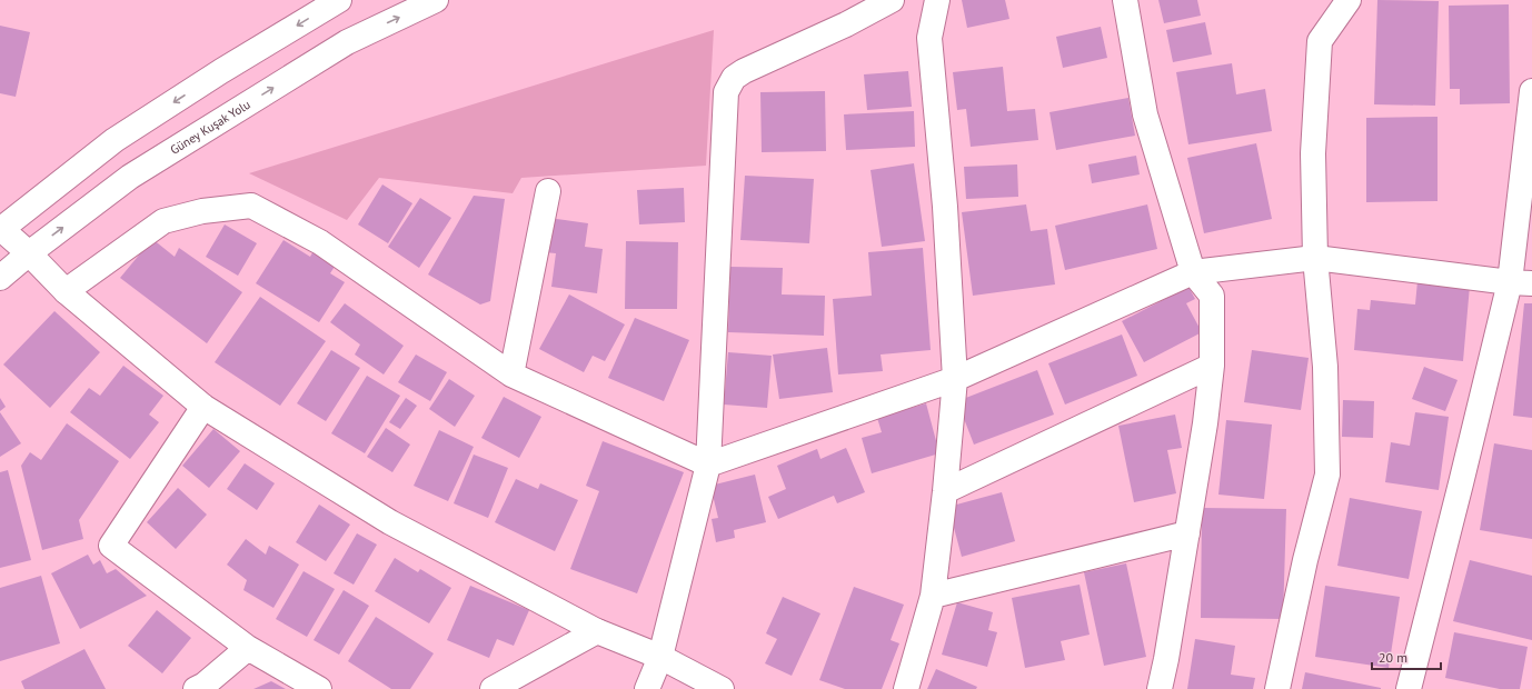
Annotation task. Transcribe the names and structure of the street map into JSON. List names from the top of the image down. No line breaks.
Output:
{"streets":{"street":["Güney Kuşak Yolu"]},"scale_bar":"20 m"}
